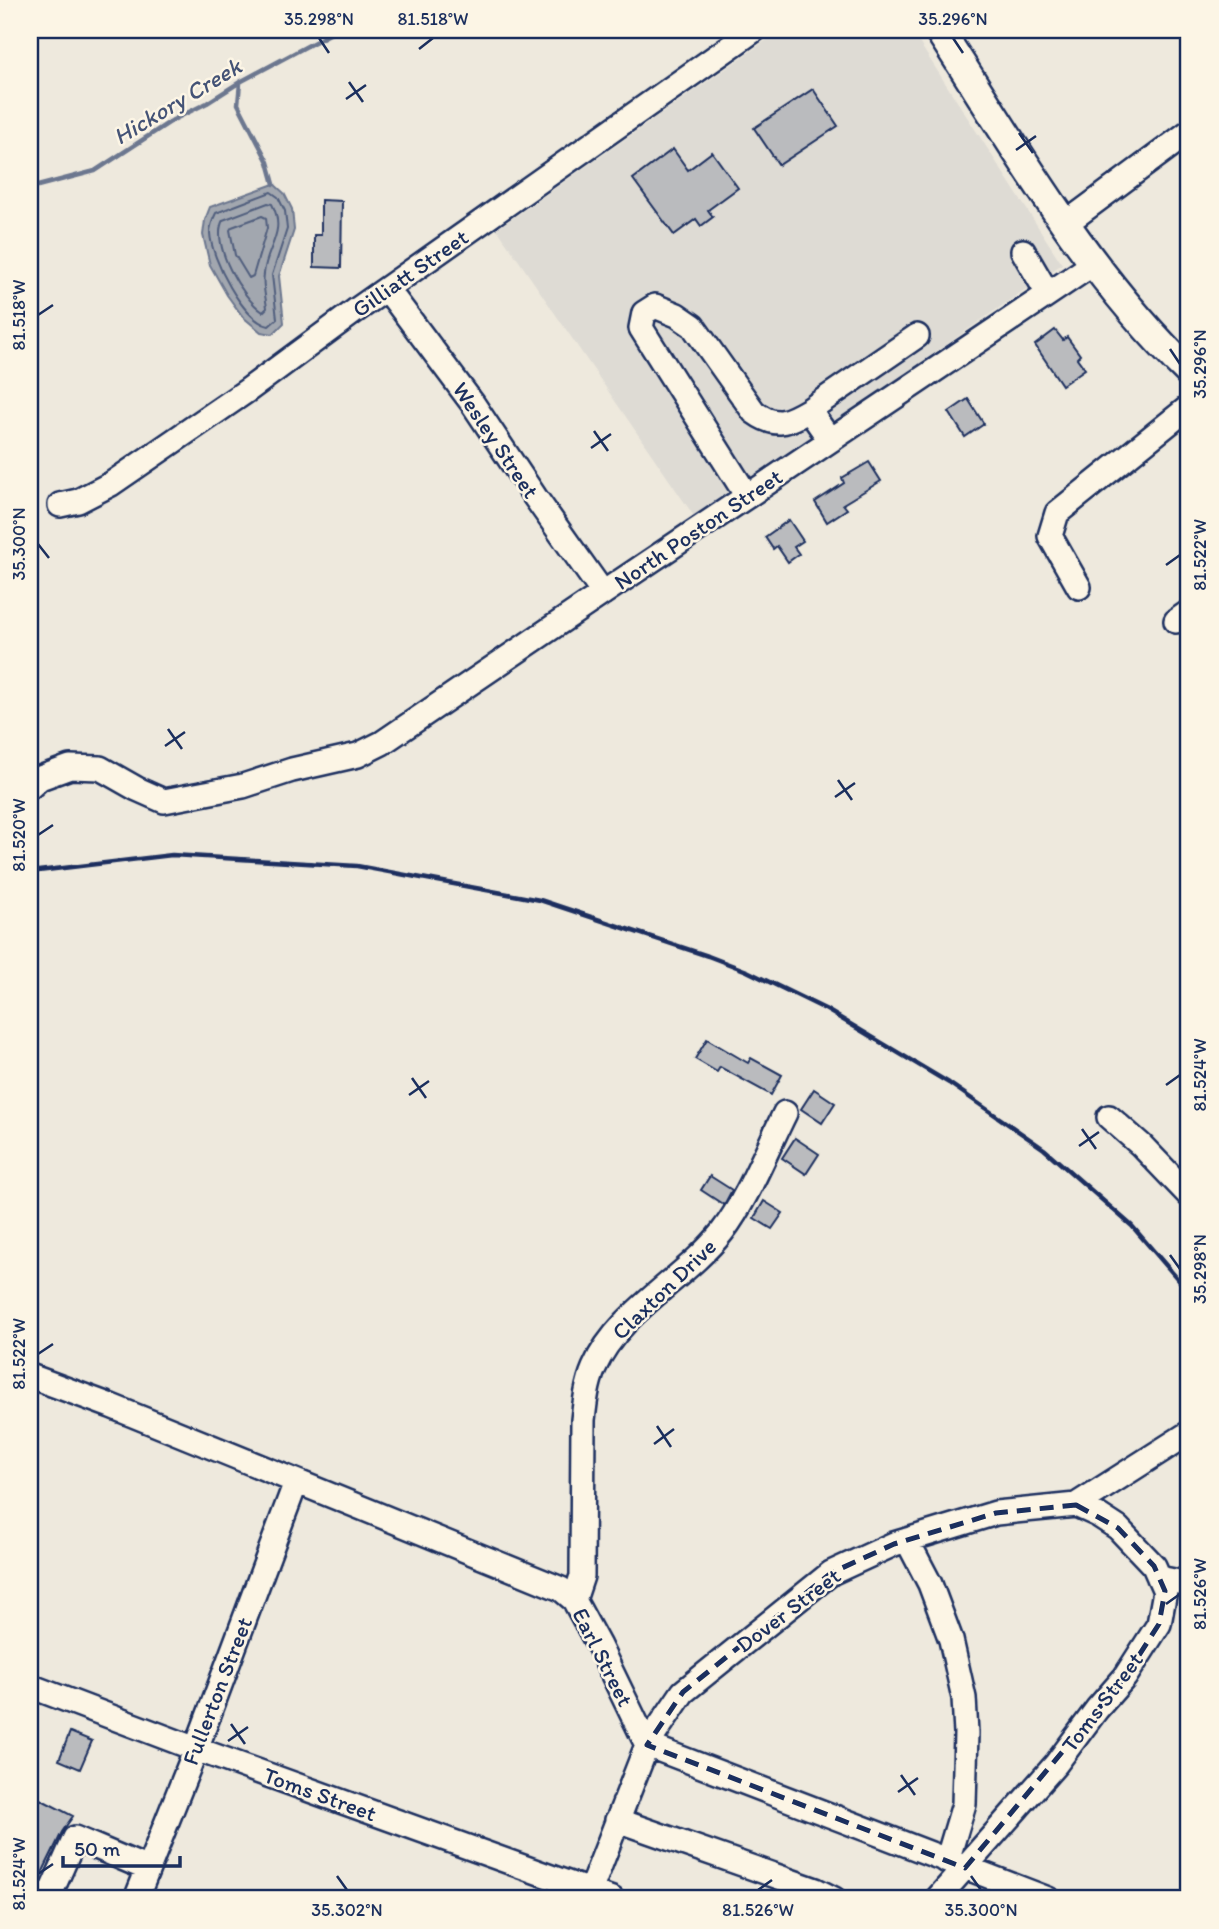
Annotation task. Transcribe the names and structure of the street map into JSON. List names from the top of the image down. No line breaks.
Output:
{"streets":{"street":["Gilliatt Street","Wesley Street","North Poston Street","Claxton Drive","Dover Street","Earl Street","Fullerton Street","Toms Street"]},"crossings":[["Gilliatt Street","Wesley Street"],["Wesley Street","North Poston Street"],["Claxton Drive","Earl Street"],["Dover Street","Earl Street"],["Dover Street","Toms Street"],["Earl Street","Fullerton Street"],["Fullerton Street","Toms Street"]],"water":["Hickory Creek"],"scale_bar":"50 m","coordinates":["35.298°N","81.518°W","35.296°N","35.300°N","81.522°W","81.520°W","81.524°W","81.526°W","35.302°N"]}
